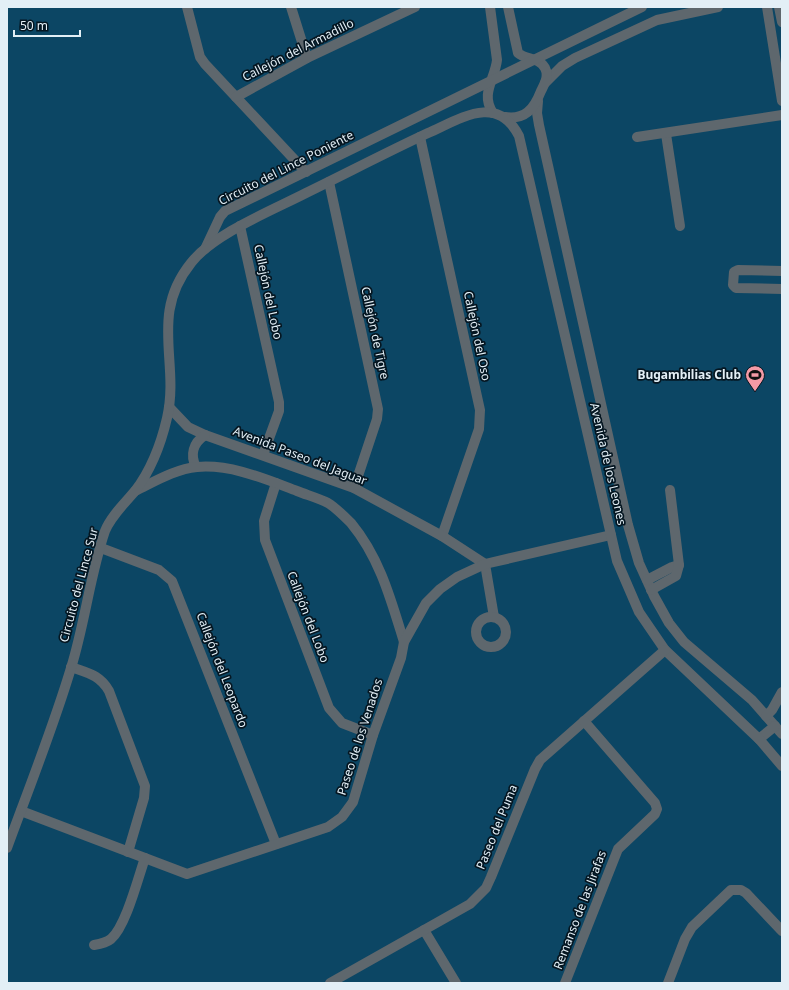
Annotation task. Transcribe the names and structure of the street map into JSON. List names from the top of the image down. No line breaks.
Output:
{"streets":{"street":["Callejón del Armadillo","Circuito del Lince Poniente","Callejón del Lobo","Callejón de Tigre","Callejón del Oso","Avenida Paseo del Jaguar","Avenida de los Leones","Circuito del Lince Sur","Callejón del Leopardo","Paseo de los Venados","Paseo del Puma","Remanso de las Jirafas"]},"crossings":[["Circuito del Lince Poniente","Avenida de los Leones"],["Circuito del Lince Poniente","Circuito del Lince Sur"],["Callejón del Lobo","Avenida Paseo del Jaguar"],["Callejón del Lobo","Paseo de los Venados"],["Callejón de Tigre","Avenida Paseo del Jaguar"],["Callejón del Oso","Avenida Paseo del Jaguar"],["Avenida Paseo del Jaguar","Circuito del Lince Sur"],["Avenida Paseo del Jaguar","Paseo de los Venados"],["Avenida de los Leones","Paseo de los Venados"],["Avenida de los Leones","Paseo del Puma"],["Circuito del Lince Sur","Callejón del Leopardo"],["Circuito del Lince Sur","Paseo de los Venados"],["Callejón del Leopardo","Paseo de los Venados"],["Paseo del Puma","Remanso de las Jirafas"]],"places":{"sports":["Bugambilias Club"]},"scale_bar":"50 m"}
